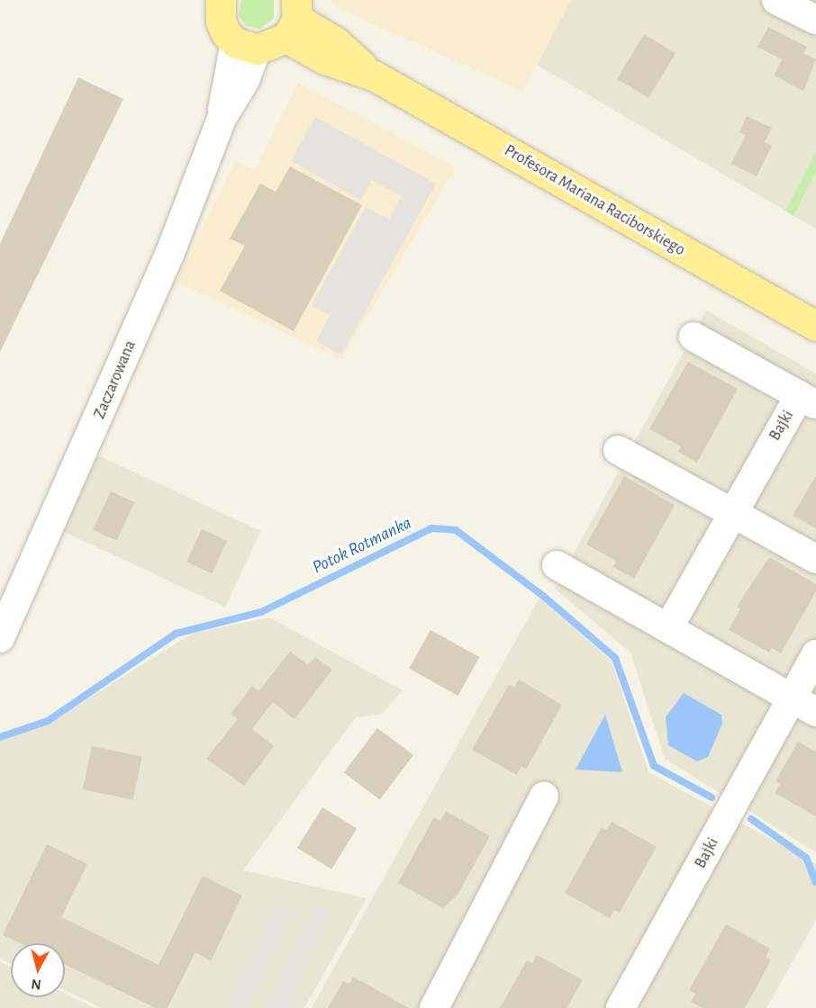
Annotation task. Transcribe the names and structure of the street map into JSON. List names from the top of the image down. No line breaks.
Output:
{"streets":{"main road":["Profesora Mariana Raciborskiego"],"street":["Zaczarowana","Bajki"]},"water":["Potok Rotmanka"],"north":"bottom"}
